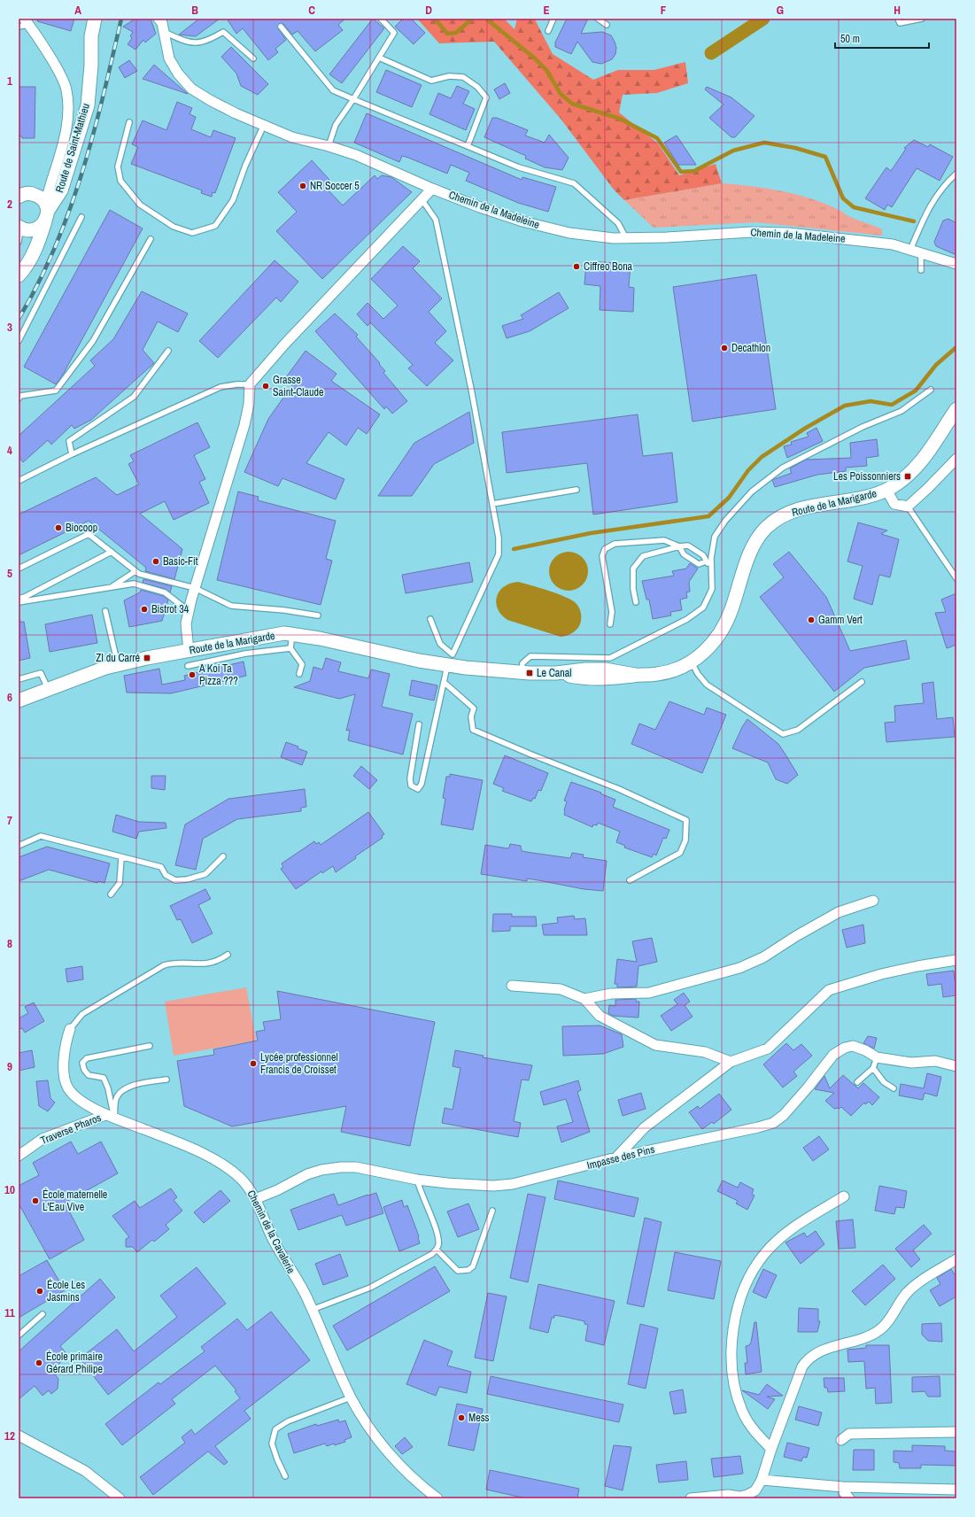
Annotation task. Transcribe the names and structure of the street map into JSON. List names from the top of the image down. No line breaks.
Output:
{"streets":{"main road":["Route de Saint-Mathieu","Route de la Marigarde"],"street":["Chemin de la Madeleine","Traverse Pharos","Impasse des Pins","Chemin de la Cavalerie"]},"crossings":[["Traverse Pharos","Chemin de la Cavalerie"],["Impasse des Pins","Chemin de la Cavalerie"]],"places":{"other":["NR Soccer 5","Ciffreo Bona","Decathlon","Grasse Saint-Claude","Biocoop","Basic-Fit","Bistrot 34","Gamm Vert","A Koi Ta Pizza ???","Lycée professionnel Francis de Croisset","École maternelle L'Eau Vive","École Les Jasmins","École primaire Gérard Philipe","Mess"],"transit":["Les Poissonniers","ZI du Carré","Le Canal"]},"scale_bar":"50 m","grid":{"columns":["A","B","C","D","E","F","G","H"],"rows":["1","2","3","4","5","6","7","8","9","10","11","12"]}}
